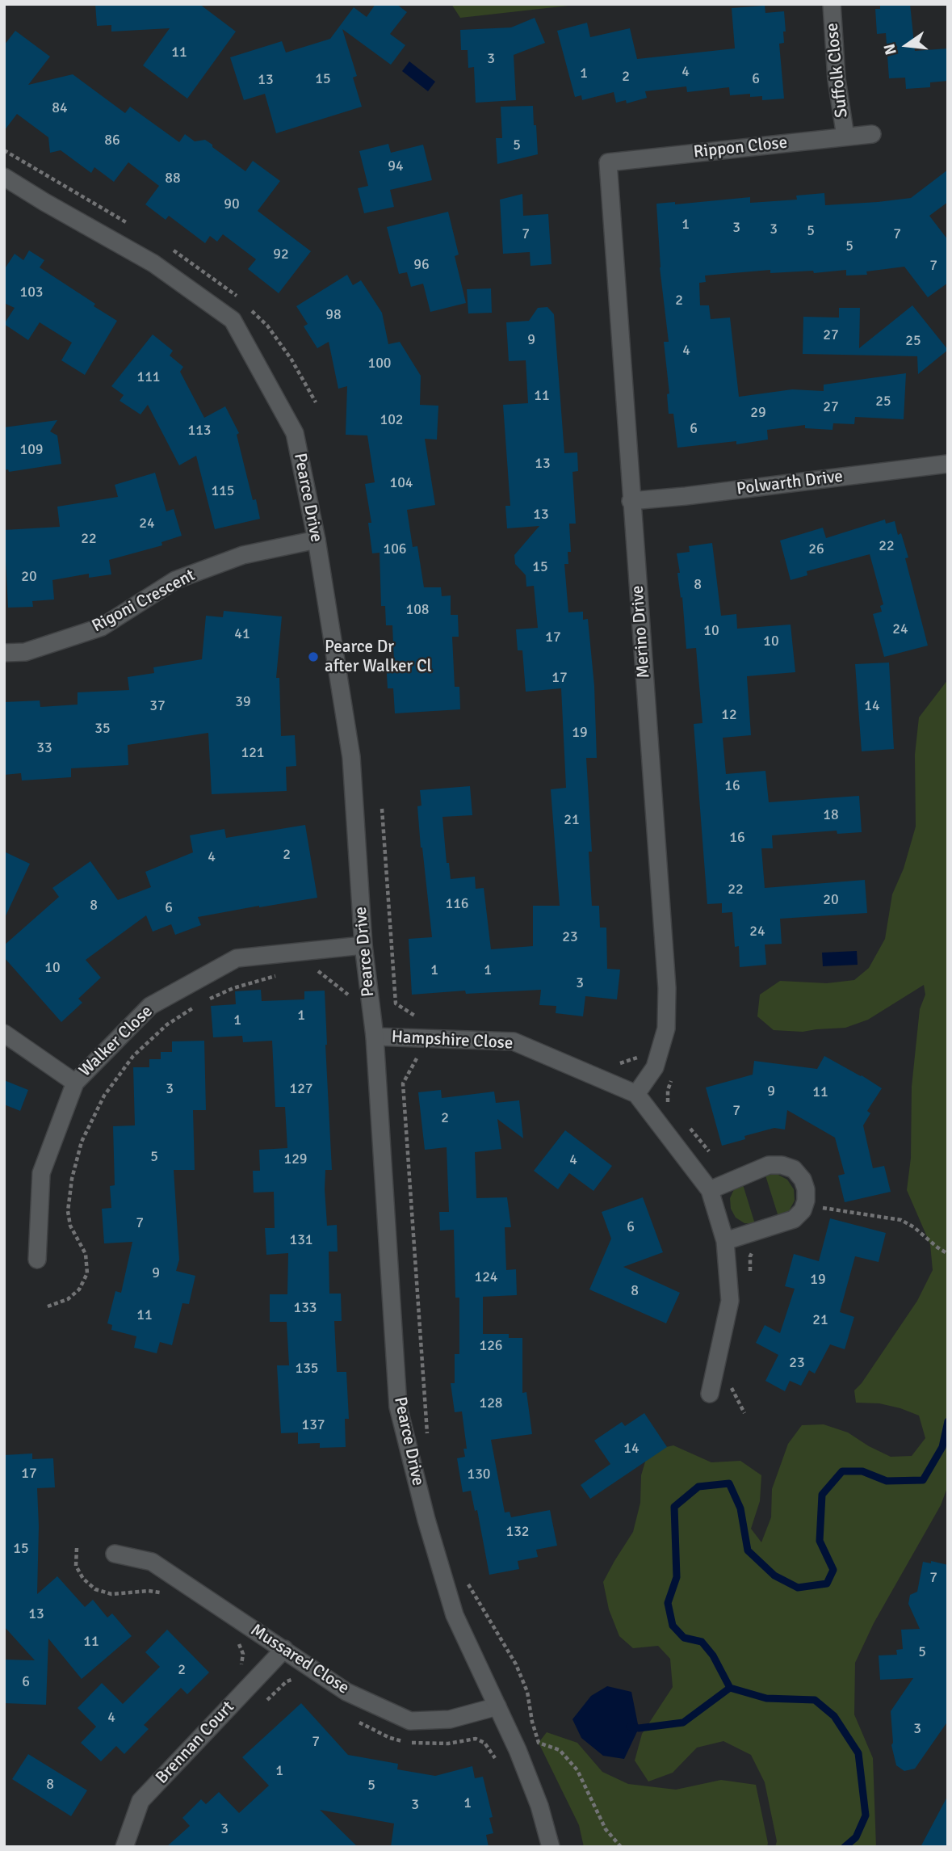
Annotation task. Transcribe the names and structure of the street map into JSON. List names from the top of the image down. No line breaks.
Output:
{"streets":{"street":["Suffolk Close","Rippon Close","Polwarth Drive","Pearce Drive","Rigoni Crescent","Merino Drive","Hampshire Close","Walker Close","Mussared Close","Brennan Court"]},"crossings":[["Suffolk Close","Rippon Close"],["Rippon Close","Merino Drive"],["Polwarth Drive","Merino Drive"],["Pearce Drive","Rigoni Crescent"],["Pearce Drive","Hampshire Close"],["Pearce Drive","Walker Close"],["Pearce Drive","Mussared Close"],["Merino Drive","Hampshire Close"],["Mussared Close","Brennan Court"]],"places":["Pearce Dr after Walker Cl"],"house_numbers":["11","3","4","1","2","15","6","13","84","86","5","94","88","90","1","3","3","5","7","7","5","92","96","7","103","2","98","27","9","25","4","100","111","11","25","27","29","102","6","113","109","13","104","115","13","24","22","22","106","26","15","20","8","108","24","10","41","17","10","17","39","37","14","12","35","19","33","121","16","18","21","16","2","4","22","20","116","8","6","24","23","10","1","1","3","1","1","3","127","9","11","7","2","5","129","4","7","6","131","9","124","19","8","133","11","21","126","23","135","128","137","14","17","130","132","15","7","13","11","5","2","6","4","3","7","1","8","5","1","3","3"],"north":"left"}
